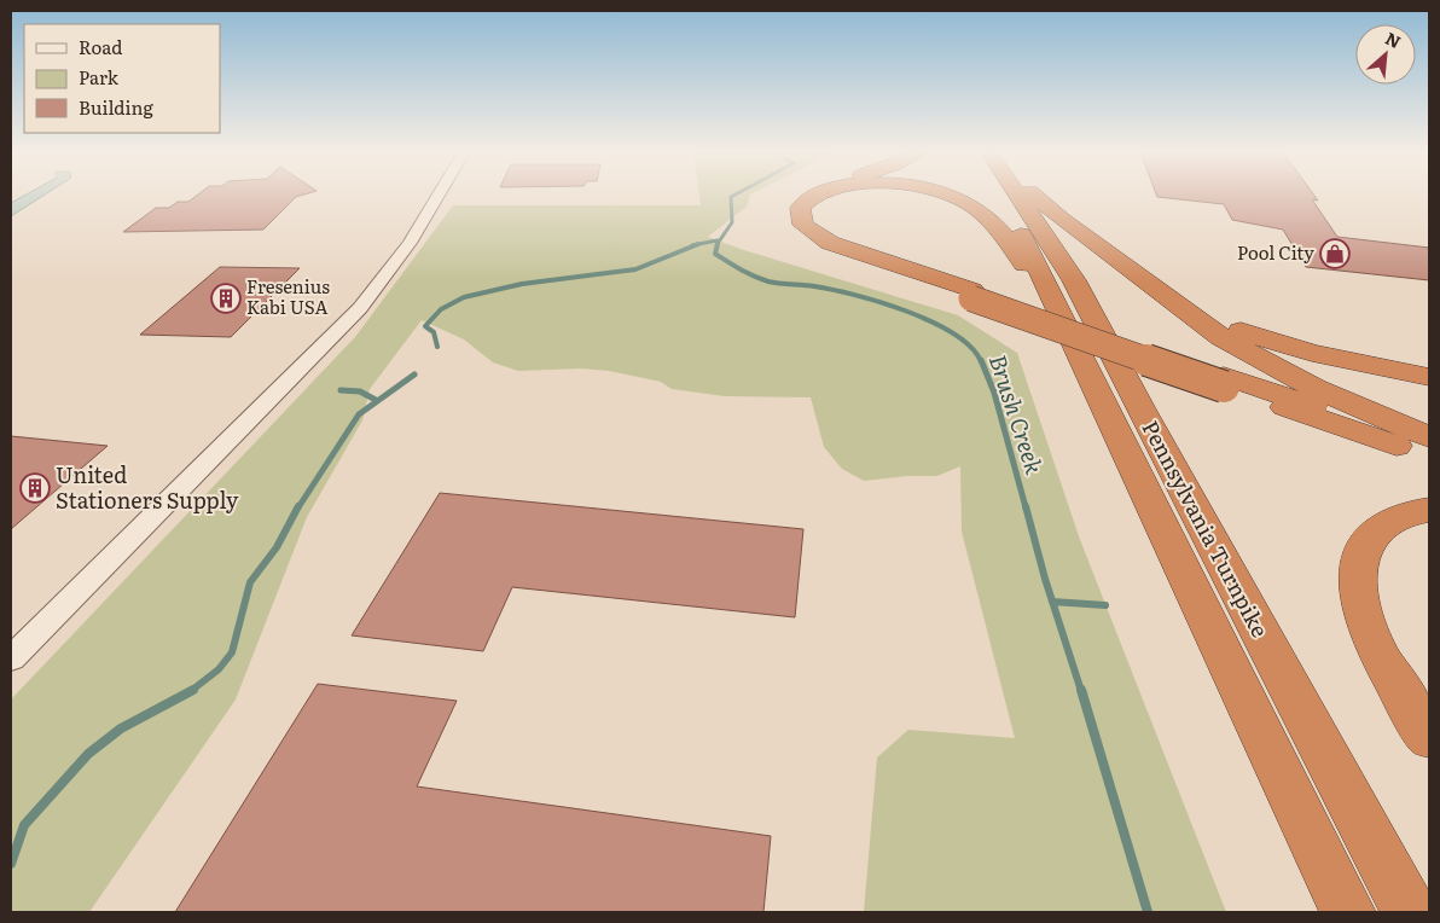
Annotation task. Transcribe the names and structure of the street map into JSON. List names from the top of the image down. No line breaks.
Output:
{"streets":{"highway":["Pennsylvania Turnpike"]},"water":["Brush Creek"],"places":{"shop":["Pool City"],"building":["Fresenius Kabi USA","United Stationers Supply"]},"legend":["Road","Park","Building"],"north":"top right"}
